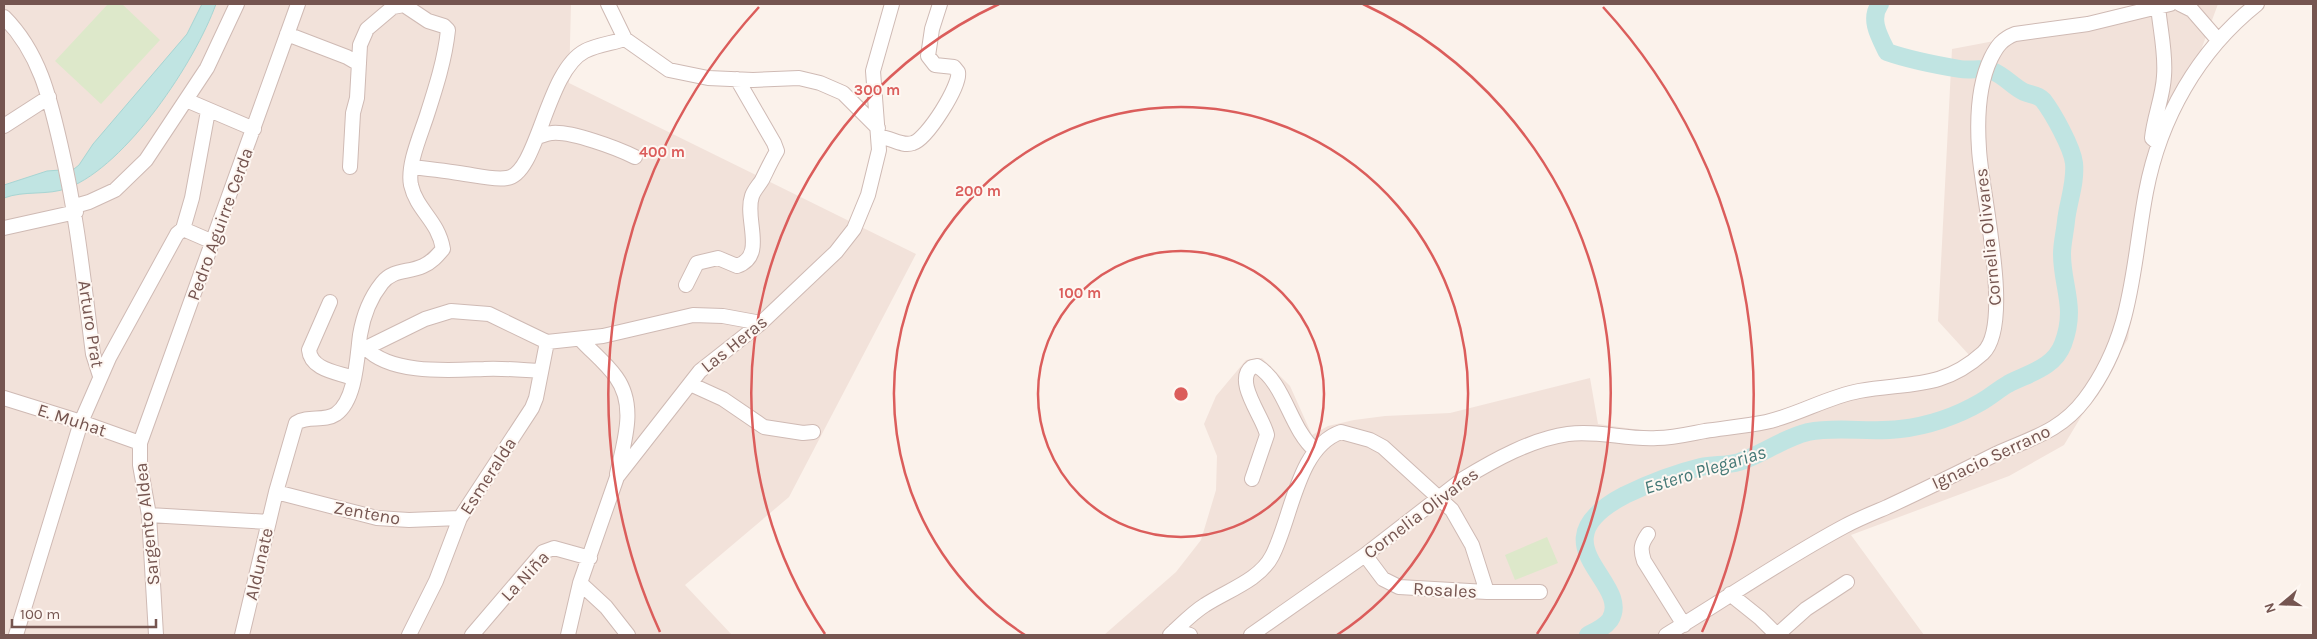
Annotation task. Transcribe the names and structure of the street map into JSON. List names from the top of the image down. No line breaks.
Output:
{"streets":{"street":["Pedro Aguirre Cerda","Cornelia Olivares","Arturo Prat","Las Heras","E. Muhat","Ignacio Serrano","Esmeralda","Zenteno","Sargento Aldea","Aldunate","La Niña","Rosales"]},"crossings":[["Pedro Aguirre Cerda","E. Muhat"],["Pedro Aguirre Cerda","Sargento Aldea"],["Cornelia Olivares","Rosales"],["Arturo Prat","E. Muhat"],["Las Heras","La Niña"],["E. Muhat","Sargento Aldea"],["Esmeralda","Zenteno"],["Zenteno","Aldunate"]],"water":["Estero Plegarias"],"scale_bar":"100 m","north":"left","rings":["300 m","400 m","200 m","100 m"]}
